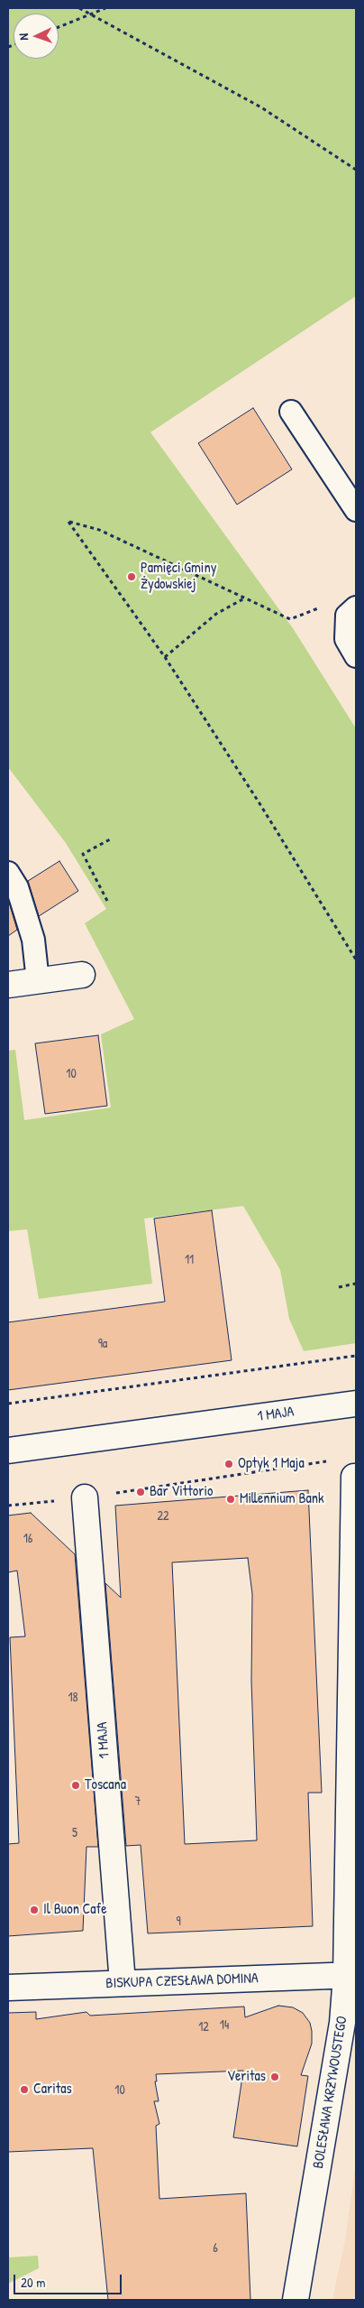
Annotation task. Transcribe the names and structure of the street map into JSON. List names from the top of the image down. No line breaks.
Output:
{"streets":{"street":["1 MAJA","BISKUPA CZESŁAWA DOMINA","BOLESŁAWA KRZYWOUSTEGO"]},"crossings":[["1 MAJA","BISKUPA CZESŁAWA DOMINA"],["BISKUPA CZESŁAWA DOMINA","BOLESŁAWA KRZYWOUSTEGO"]],"places":["Pamięci Gminy Żydowskiej","Optyk 1 Maja","Bar Vittorio","Millennium Bank","Toscana","Il Buon Cafe","Veritas","Caritas"],"house_numbers":["10","11","9a","22","16","18","7","5","9","14","12","10","6"],"scale_bar":"20 m","north":"left"}
